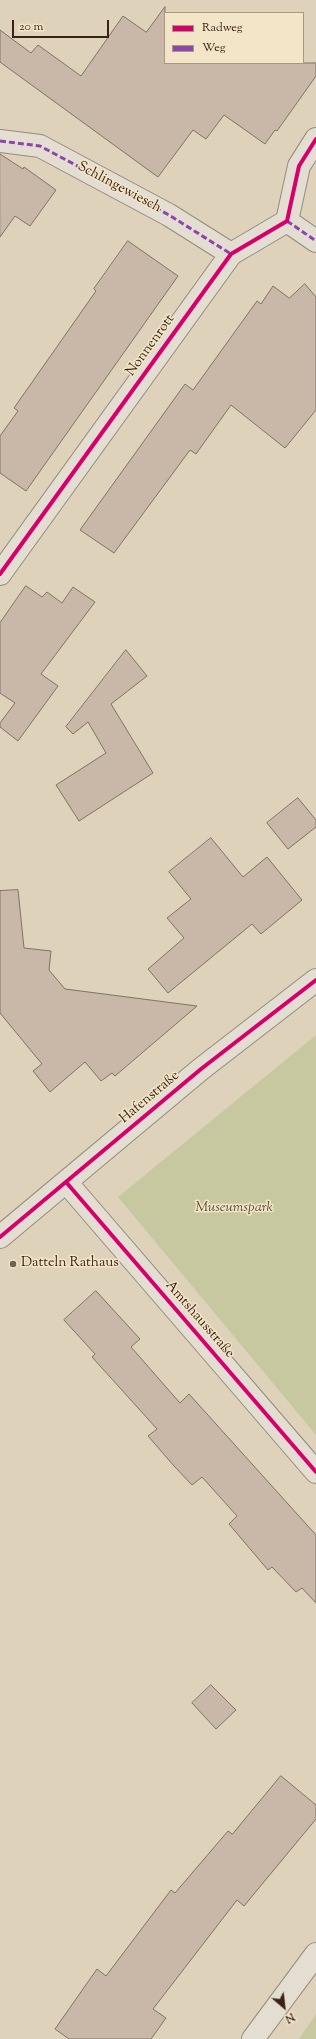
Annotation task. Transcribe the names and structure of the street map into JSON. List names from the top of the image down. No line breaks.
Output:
{"streets":{"street":["Schlingewiesch","Nonnenrott","Hafenstraße","Amtshausstraße"]},"crossings":[["Schlingewiesch","Nonnenrott"],["Hafenstraße","Amtshausstraße"]],"parks":["Museumspark"],"places":["Datteln Rathaus"],"legend":["Radweg","Weg"],"scale_bar":"20 m","north":"bottom right"}
